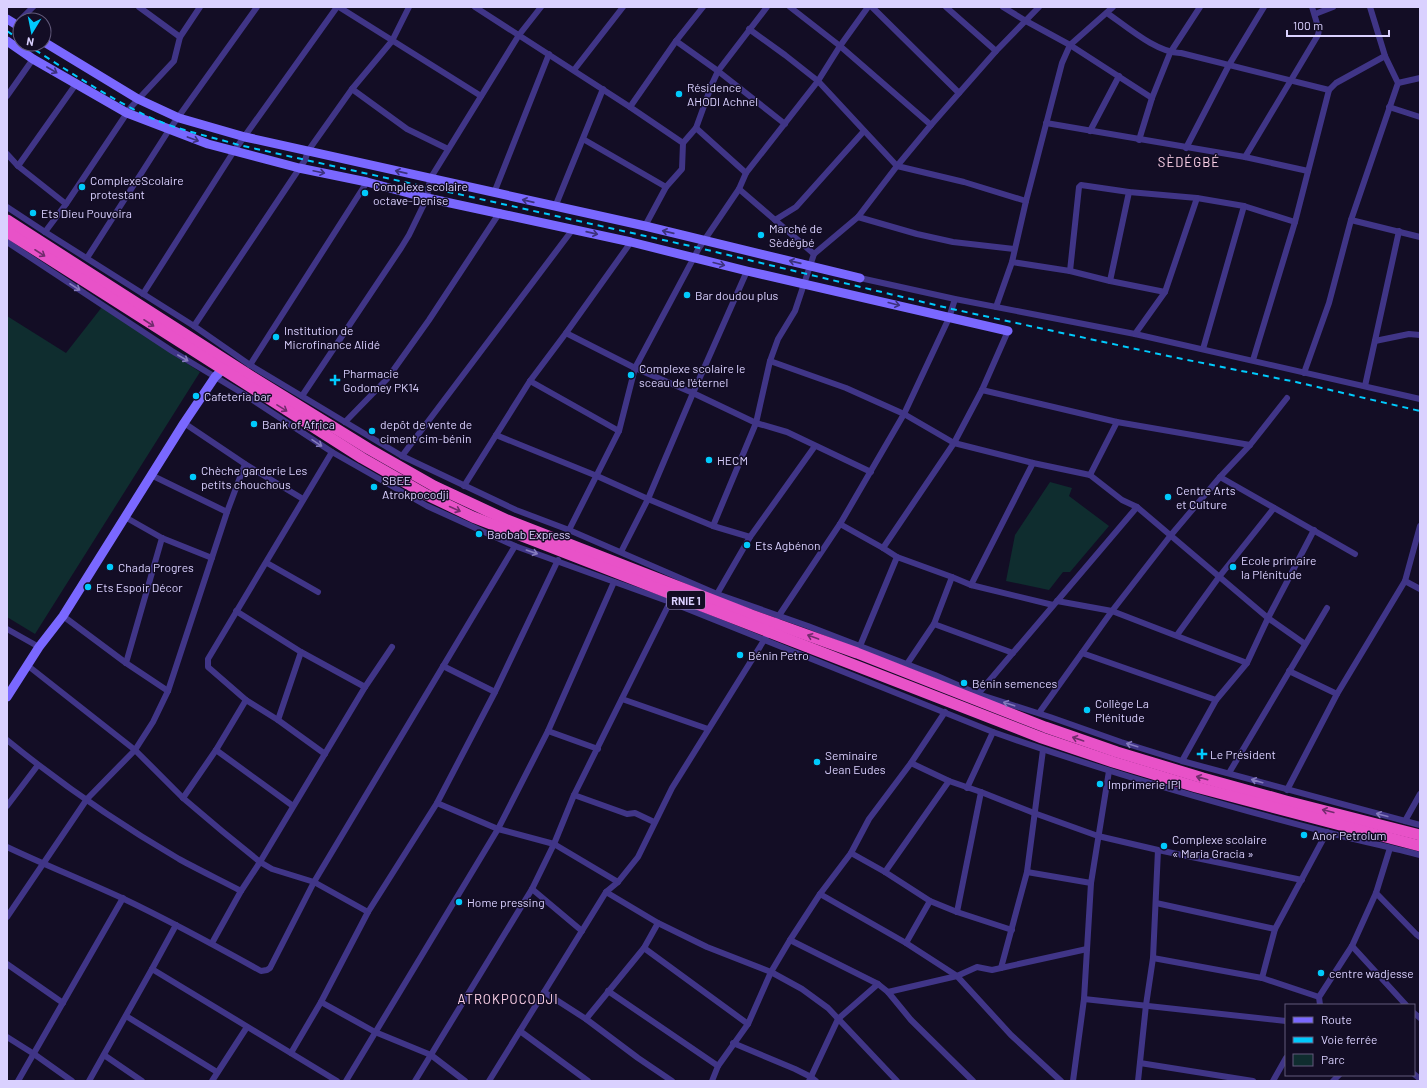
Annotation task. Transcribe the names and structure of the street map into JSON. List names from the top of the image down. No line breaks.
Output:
{"streets":{"highway":["RNIE 1"]},"districts":["SÈDÉGBÉ","ATROKPOCODJI"],"places":{"other":["Résidence AHODI Achnel","ComplexeScolaire protestant","Complexe scolaire octave-Denise","Ets Dieu Pouvoira","Marché de Sèdégbé","Bar doudou plus","Institution de Microfinance Alidé","Complexe scolaire le sceau de l'éternel","Cafeteria bar","Bank of Africa","depôt de vente de ciment cim-bénin","HECM","Chèche garderie Les petits chouchous","SBEE Atrokpocodji","Centre Arts et Culture","Baobab Express","Ets Agbénon","Chada Progres","Ecole primaire la Plénitude","Ets Espoir Décor","Bénin Petro","Bénin semences","Collège La Plénitude","Seminaire Jean Eudes","Imprimerie IPI","Anor Petrolum","Complexe scolaire « Maria Gracia »","Home pressing","centre wadjesse"],"health":["Pharmacie Godomey PK14","Le Président"]},"legend":["Route","Voie ferrée","Parc"],"scale_bar":"100 m","north":"bottom"}
